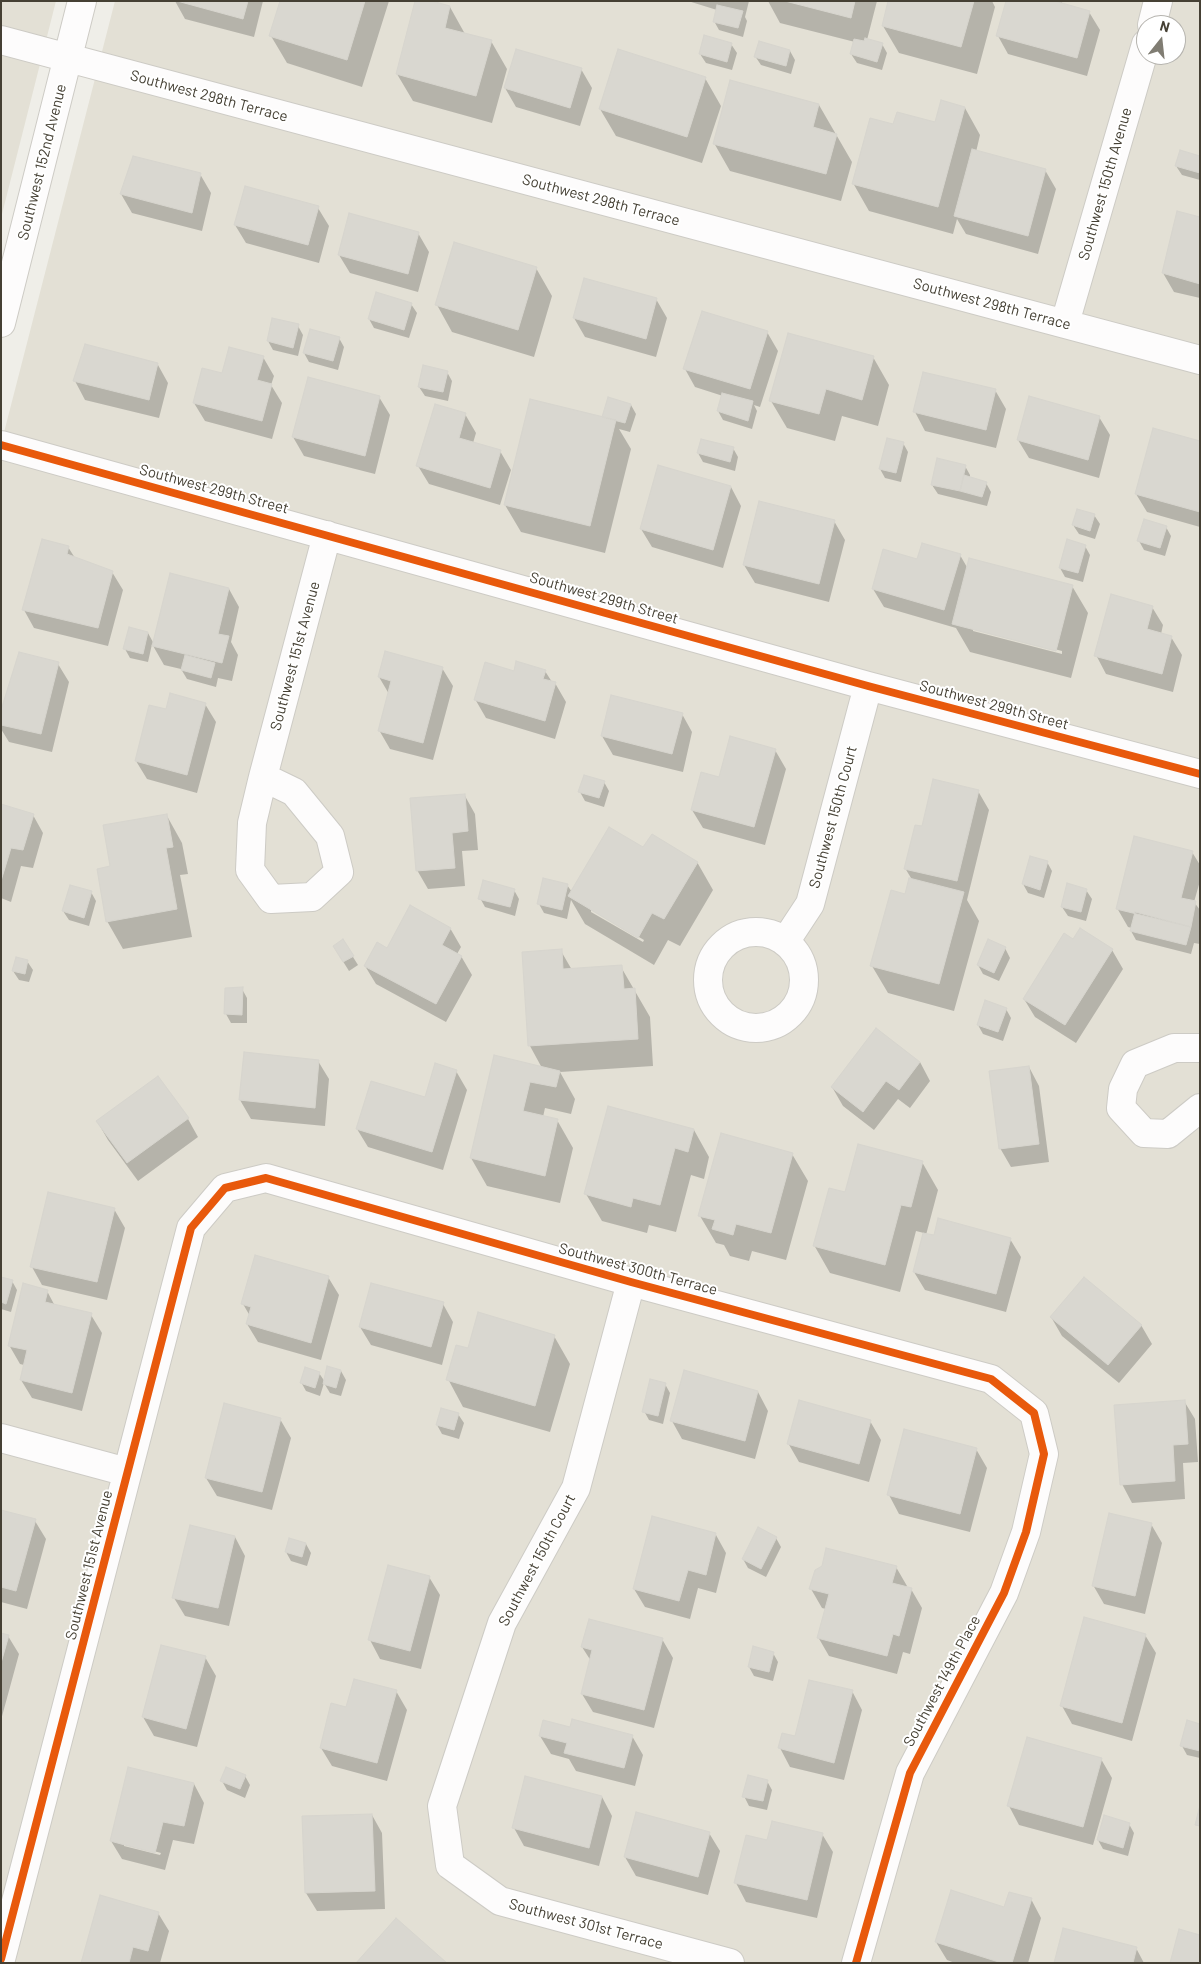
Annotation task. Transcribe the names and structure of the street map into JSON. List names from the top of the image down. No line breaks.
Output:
{"streets":{"street":["Southwest 298th Terrace","Southwest 152nd Avenue","Southwest 150th Avenue","Southwest 299th Street","Southwest 151st Avenue","Southwest 150th Court","Southwest 300th Terrace","Southwest 149th Place","Southwest 301st Terrace"]},"crossings":[["Southwest 298th Terrace","Southwest 152nd Avenue"],["Southwest 298th Terrace","Southwest 150th Avenue"],["Southwest 299th Street","Southwest 151st Avenue"],["Southwest 299th Street","Southwest 150th Court"],["Southwest 151st Avenue","Southwest 300th Terrace"],["Southwest 150th Court","Southwest 300th Terrace"],["Southwest 150th Court","Southwest 301st Terrace"],["Southwest 300th Terrace","Southwest 149th Place"]],"north":"top"}
